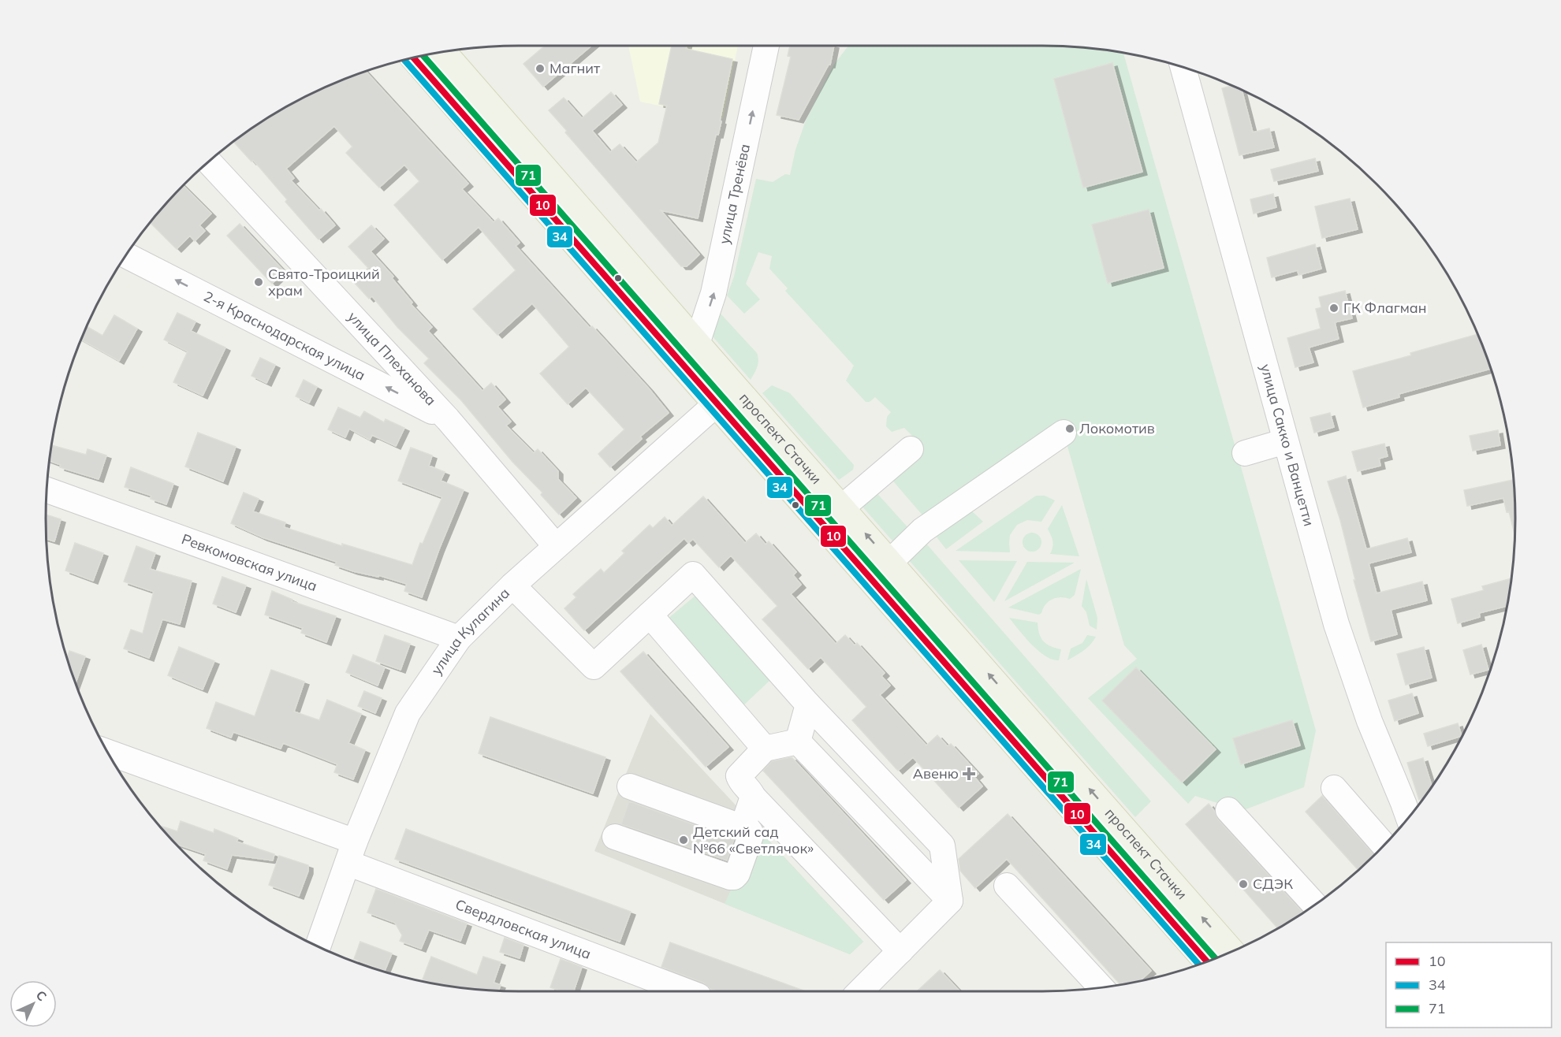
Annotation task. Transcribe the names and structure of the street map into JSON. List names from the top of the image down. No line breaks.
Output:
{"streets":{"main road":["проспект Стачки"],"street":["улица Тренёва","2-я Краснодарская улица","улица Плеханова","улица Сакко и Ванцетти","Ревкомовская улица","улица Кулагина","Свердловская улица"]},"crossings":[["улица Тренёва","проспект Стачки"],["2-я Краснодарская улица","улица Плеханова"],["улица Плеханова","улица Кулагина"],["проспект Стачки","улица Кулагина"],["Ревкомовская улица","улица Кулагина"],["улица Кулагина","Свердловская улица"]],"one_way":["улица Тренёва","2-я Краснодарская улица"],"places":{"other":["Магнит","Свято-Троицкий храм","ГК Флагман","Локомотив","Детский сад №66 «Светлячок»","СДЭК"],"health":["Авеню"]},"lines":["transit line 71","transit line 10","transit line 34"],"legend":["10","34","71"],"north":"top right"}
